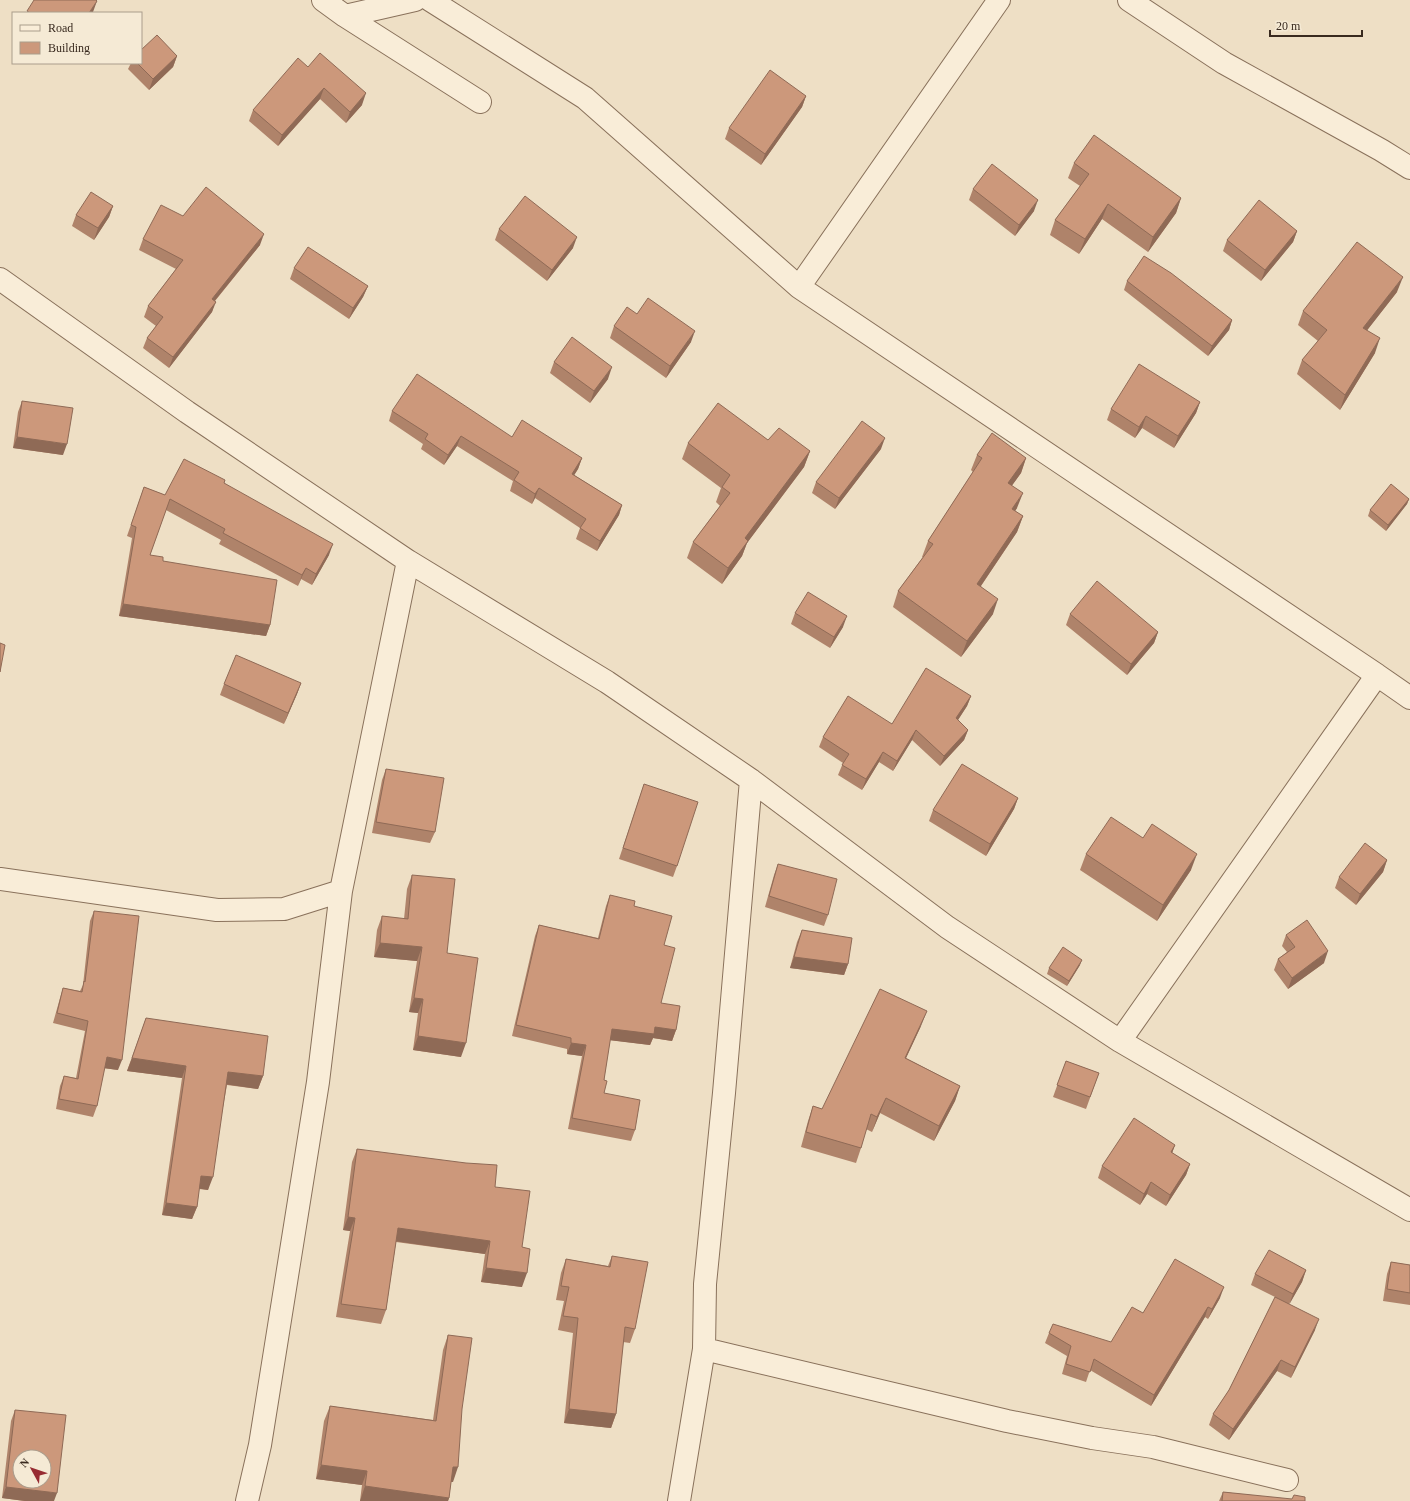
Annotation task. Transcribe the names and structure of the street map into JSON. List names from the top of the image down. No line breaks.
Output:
{"legend":["Road","Building"],"scale_bar":"20 m","north":"top left"}
